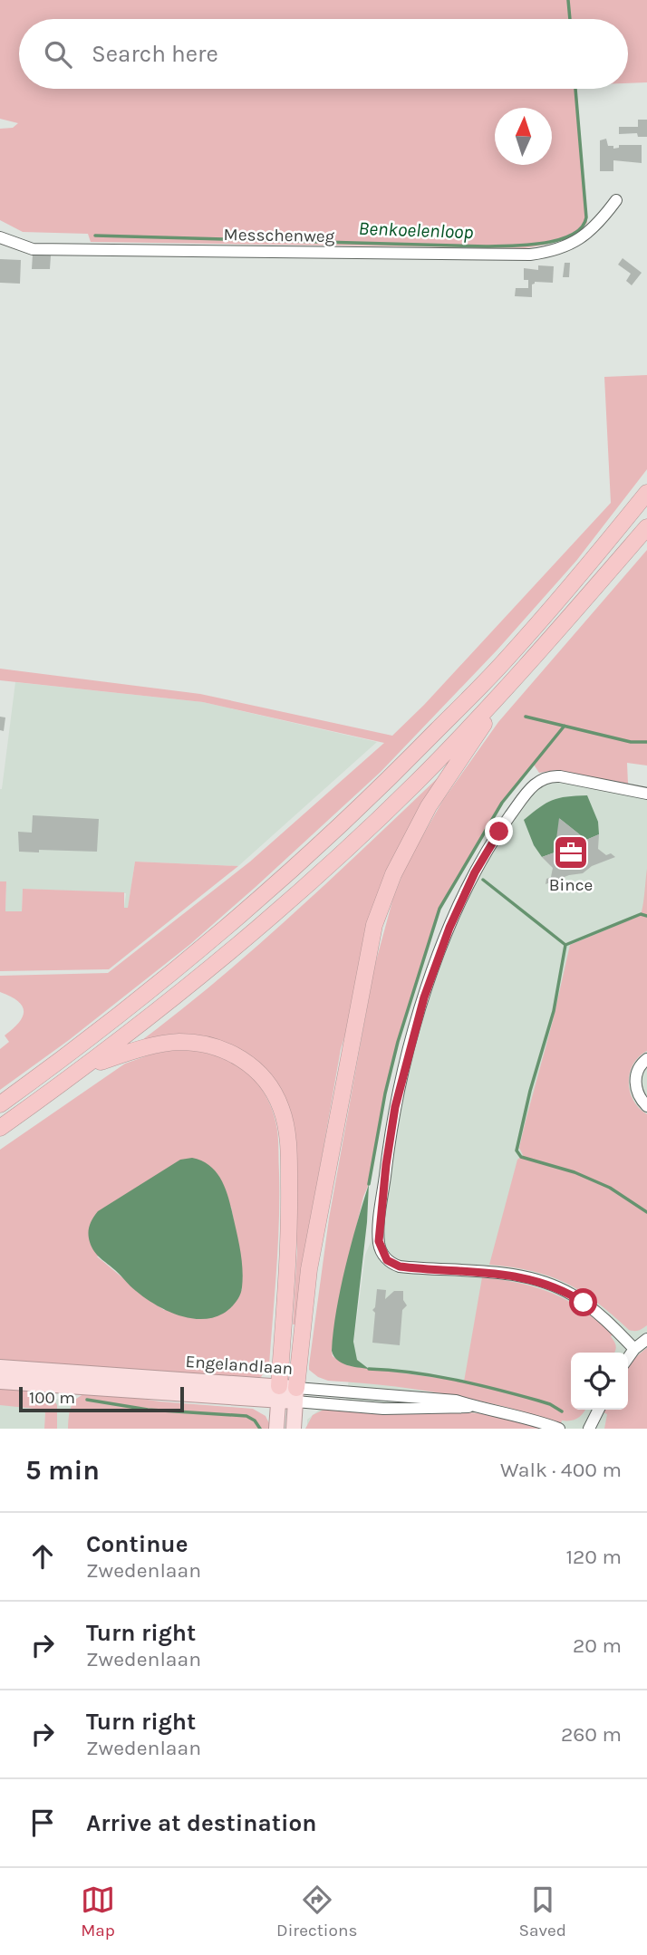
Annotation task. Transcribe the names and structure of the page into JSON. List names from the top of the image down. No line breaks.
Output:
{"streets":{"main road":["Engelandlaan"],"street":["Messchenweg"]},"water":["Benkoelenloop"],"places":{"office":["Bince"]},"scale_bar":"100 m","north":"top","page":{"search":"Search here","scale":"100 m","heading":["5 min","Walk · 400 m"],"list":[["Continue","Zwedenlaan","120 m"],["Turn right","Zwedenlaan","20 m"],["Turn right","Zwedenlaan","260 m"],"Arrive at destination"],"nav":["Map","Directions","Saved"]}}
